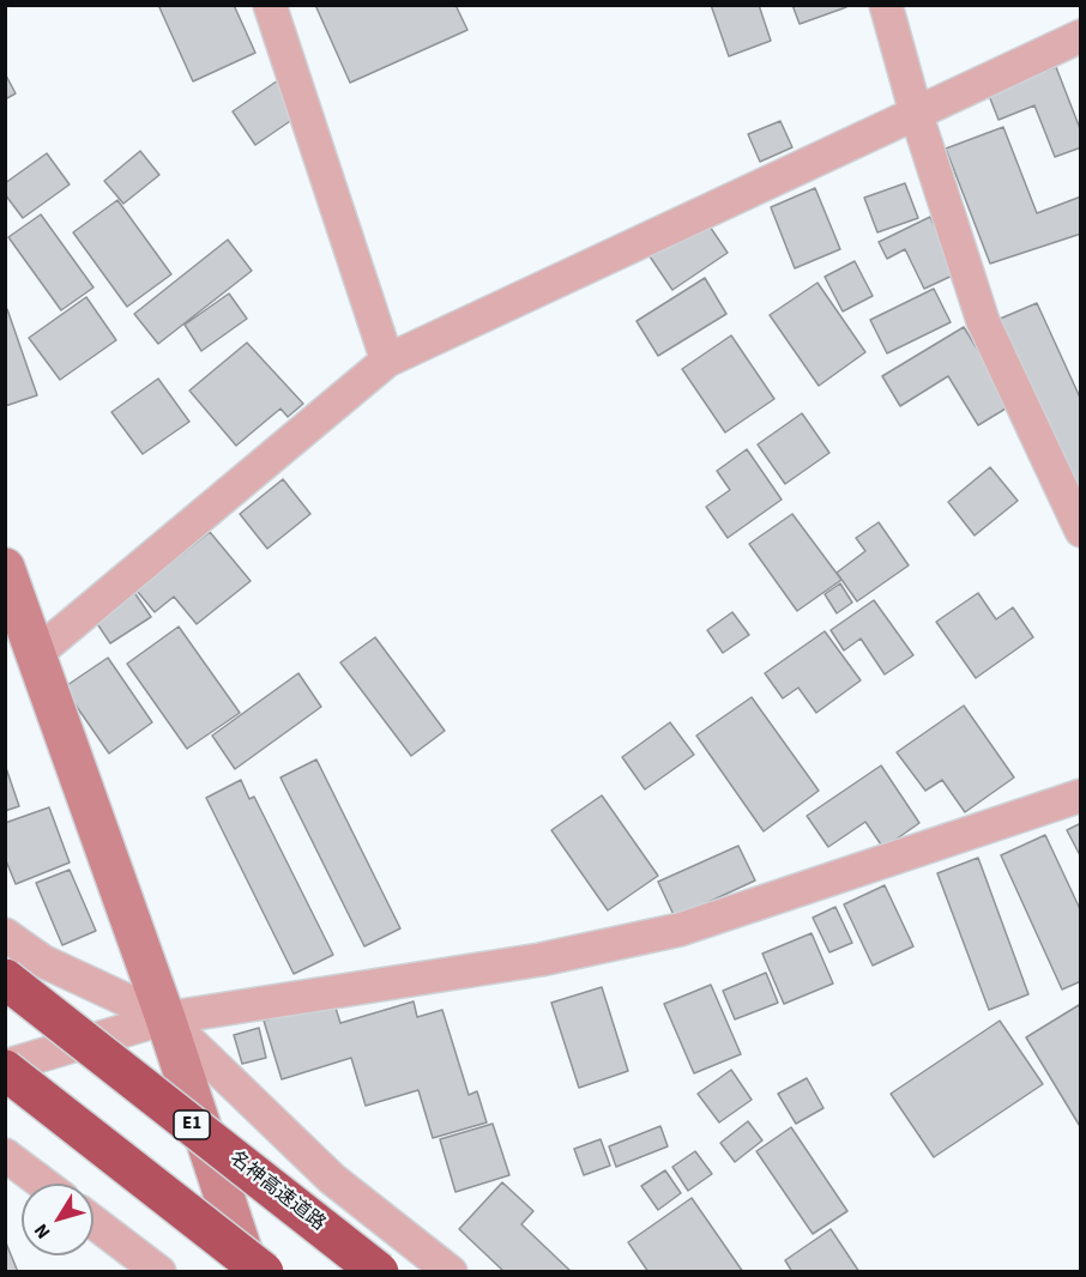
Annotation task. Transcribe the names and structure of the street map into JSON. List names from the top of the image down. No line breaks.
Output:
{"streets":{"highway":["E1","名神高速道路"]},"north":"bottom left"}
